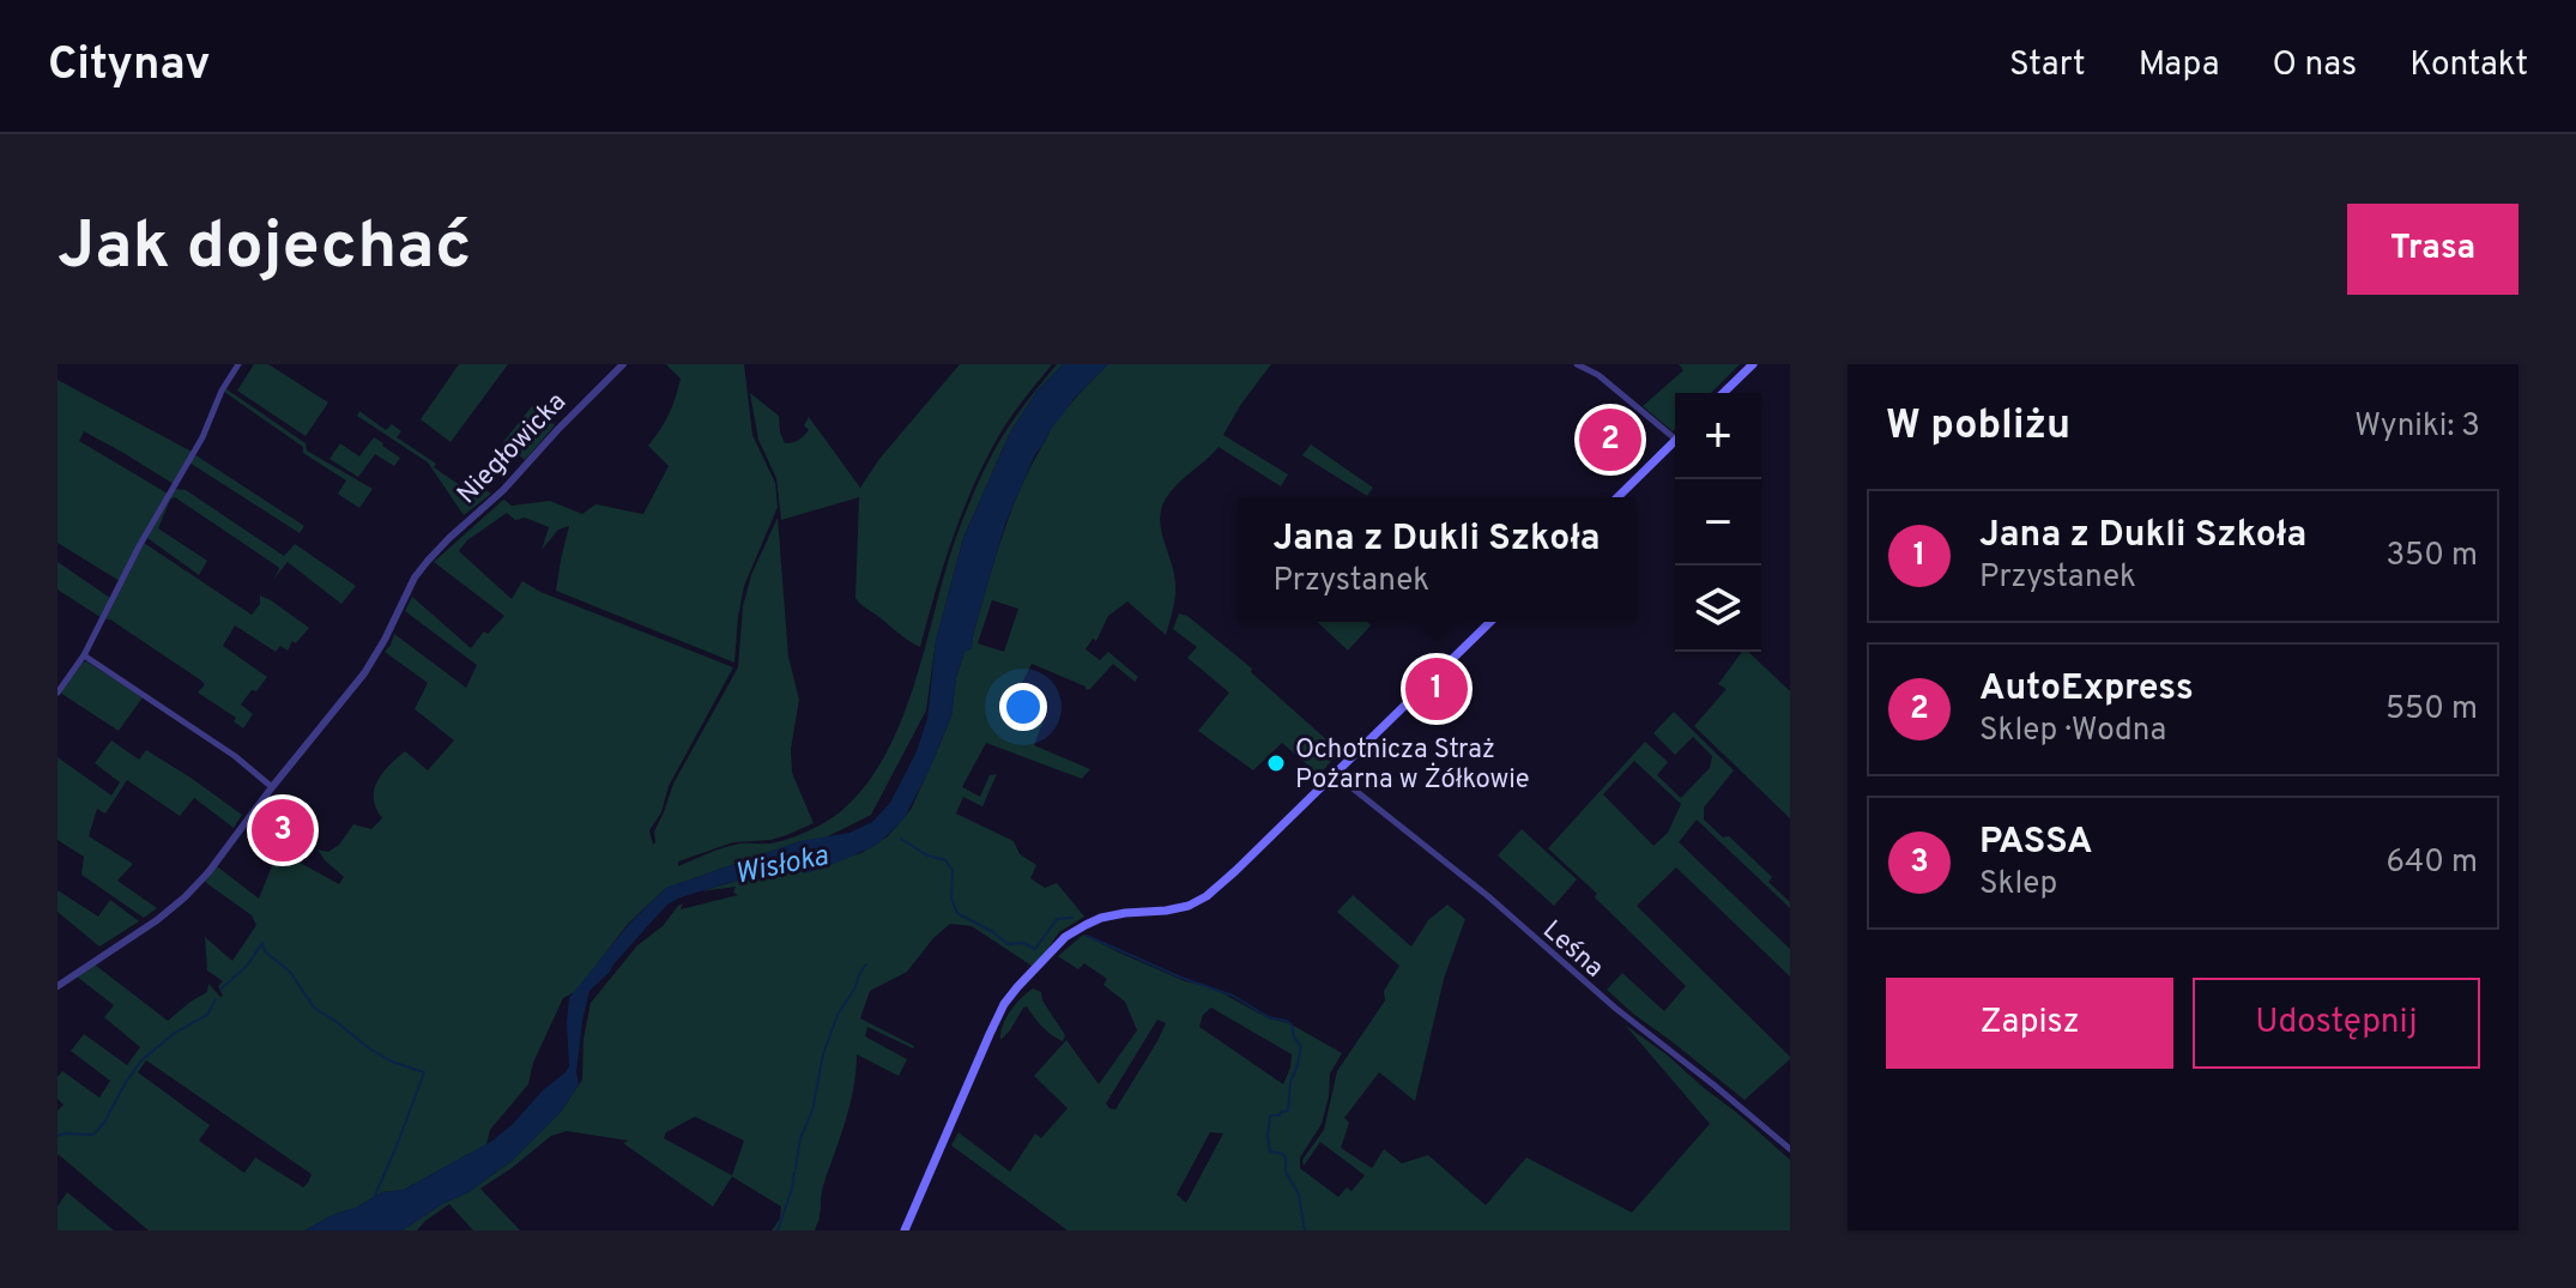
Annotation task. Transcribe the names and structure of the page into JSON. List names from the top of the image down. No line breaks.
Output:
{"streets":{"street":["Niegłowicka","Leśna"]},"water":["Wisłoka"],"places":["Ochotnicza Straż Pożarna w Żółkowie"],"page":{"header":"Citynav","nav":["Start","Mapa","O nas","Kontakt"],"buttons":["Trasa",["Zapisz","Udostępnij"]],"title":"Jak dojechać","heading":["W pobliżu","Wyniki: 3"],"map_buttons":["+","−"],"pins":["2","1","3"],"list":[{"mark":"1","name":"Jana z Dukli Szkoła","note":"Przystanek","value":"350 m"},{"mark":"2","name":"AutoExpress","note":"Sklep · Wodna","value":"550 m"},{"mark":"3","name":"PASSA","note":"Sklep","value":"640 m"}],"popup":["Jana z Dukli Szkoła","Przystanek"]}}
